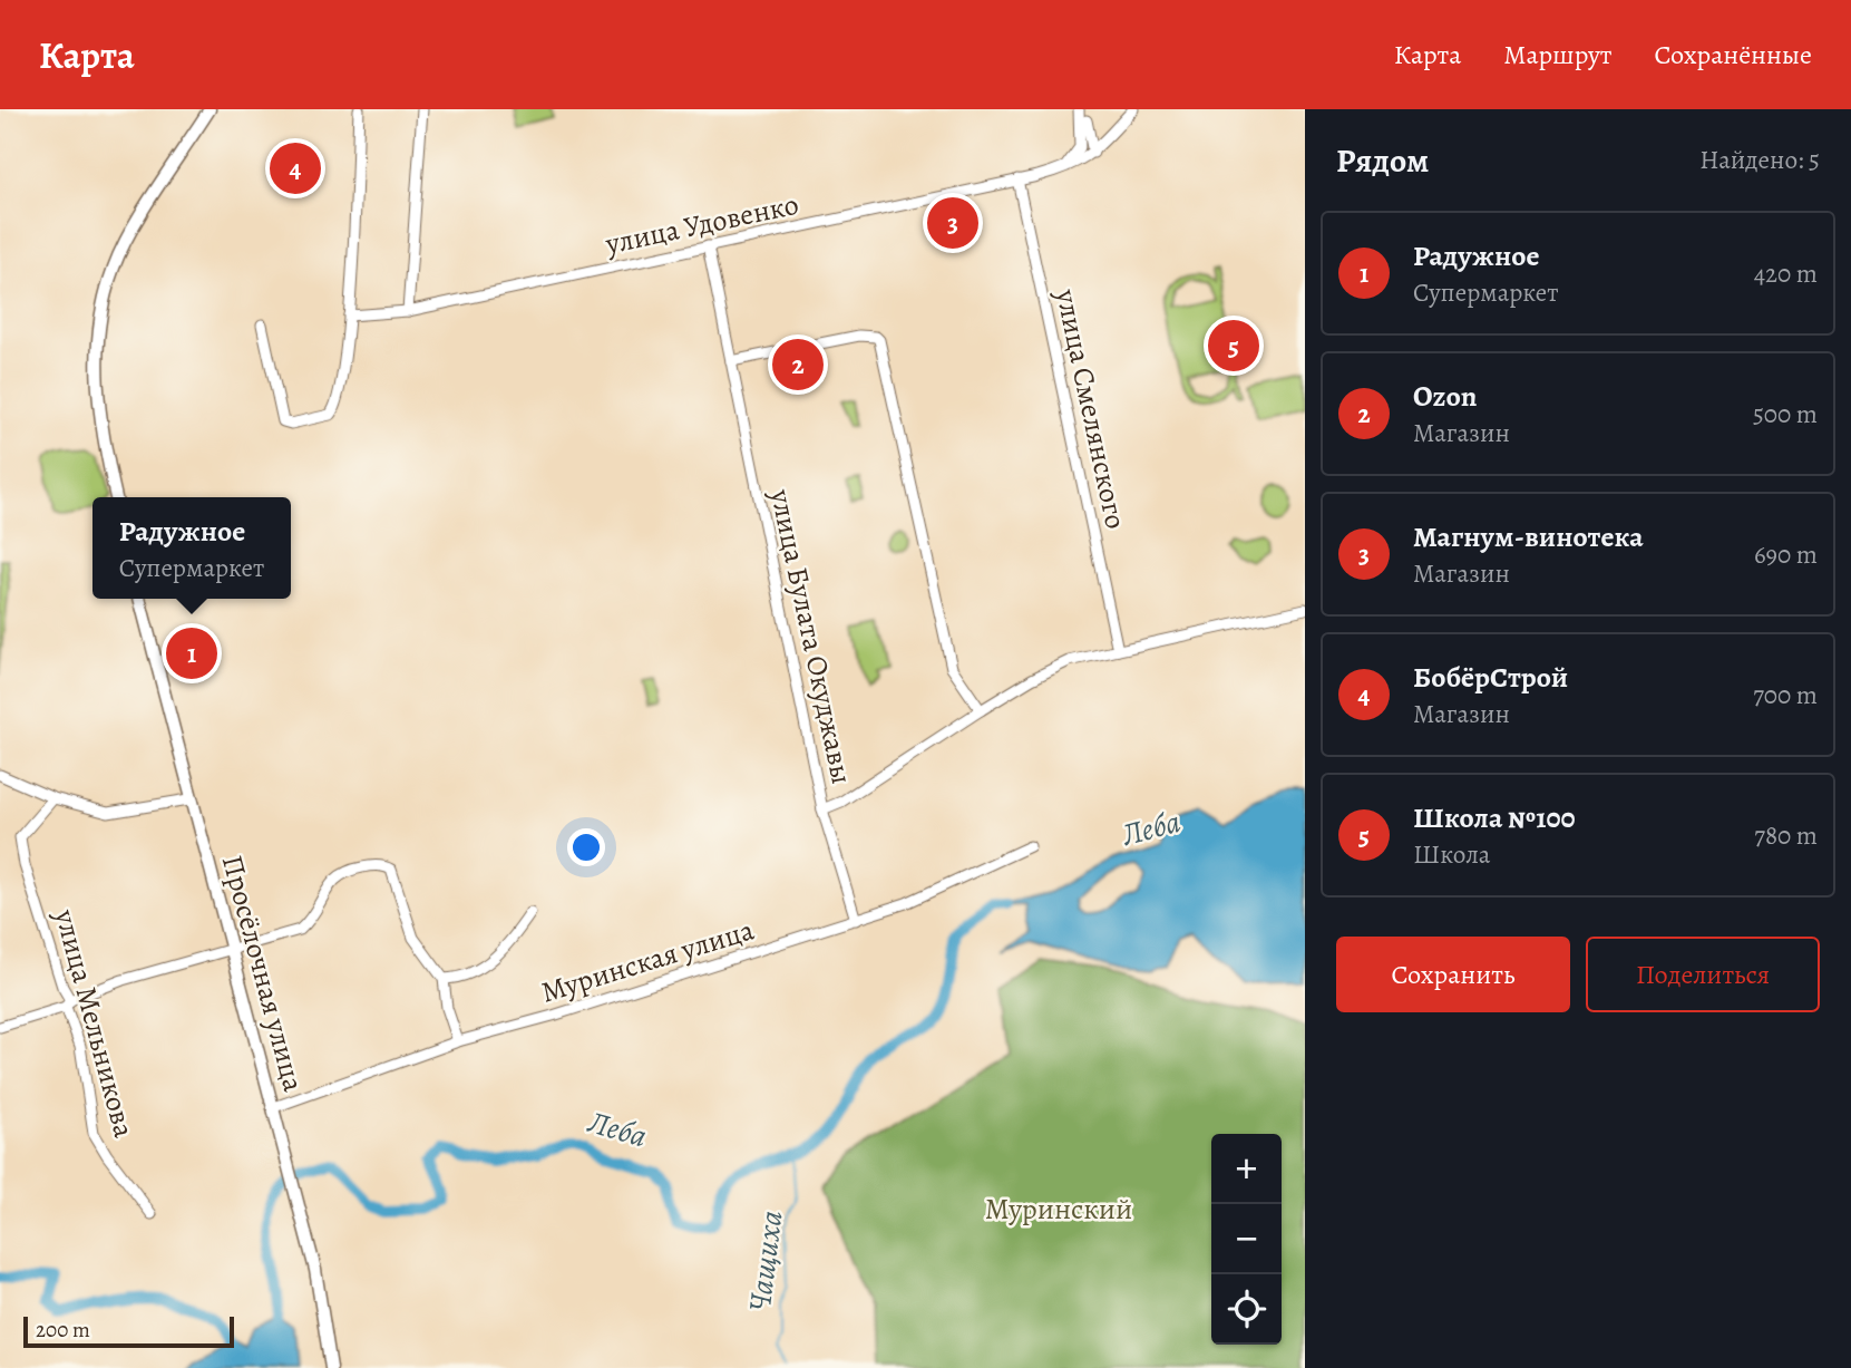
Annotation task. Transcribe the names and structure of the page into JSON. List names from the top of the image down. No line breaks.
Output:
{"streets":{"main road":["Просёлочная улица"],"street":["улица Удовенко","улица Смелянского","улица Булата Окуджавы","Муринская улица","улица Мельникова"]},"crossings":[["улица Удовенко","улица Смелянского"],["улица Удовенко","улица Булата Окуджавы"],["улица Булата Окуджавы","Муринская улица"],["Муринская улица","Просёлочная улица"]],"water":["Леба","Чащиха"],"parks":["Муринский"],"scale_bar":"200 m","page":{"header":"Карта","nav":["Карта","Маршрут","Сохранённые"],"heading":["Рядом","Найдено: 5"],"pins":["4","3","5","2","1"],"list":[{"mark":"1","name":"Радужное","note":"Супермаркет","value":"420 m"},{"mark":"2","name":"Ozon","note":"Магазин","value":"500 m"},{"mark":"3","name":"Магнум-винотека","note":"Магазин","value":"690 m"},{"mark":"4","name":"БобёрСтрой","note":"Магазин","value":"700 m"},{"mark":"5","name":"Школа №100","note":"Школа","value":"780 m"}],"popup":["Радужное","Супермаркет"],"buttons":["Сохранить","Поделиться"],"map_buttons":["+","−"],"scale":"200 m"}}
